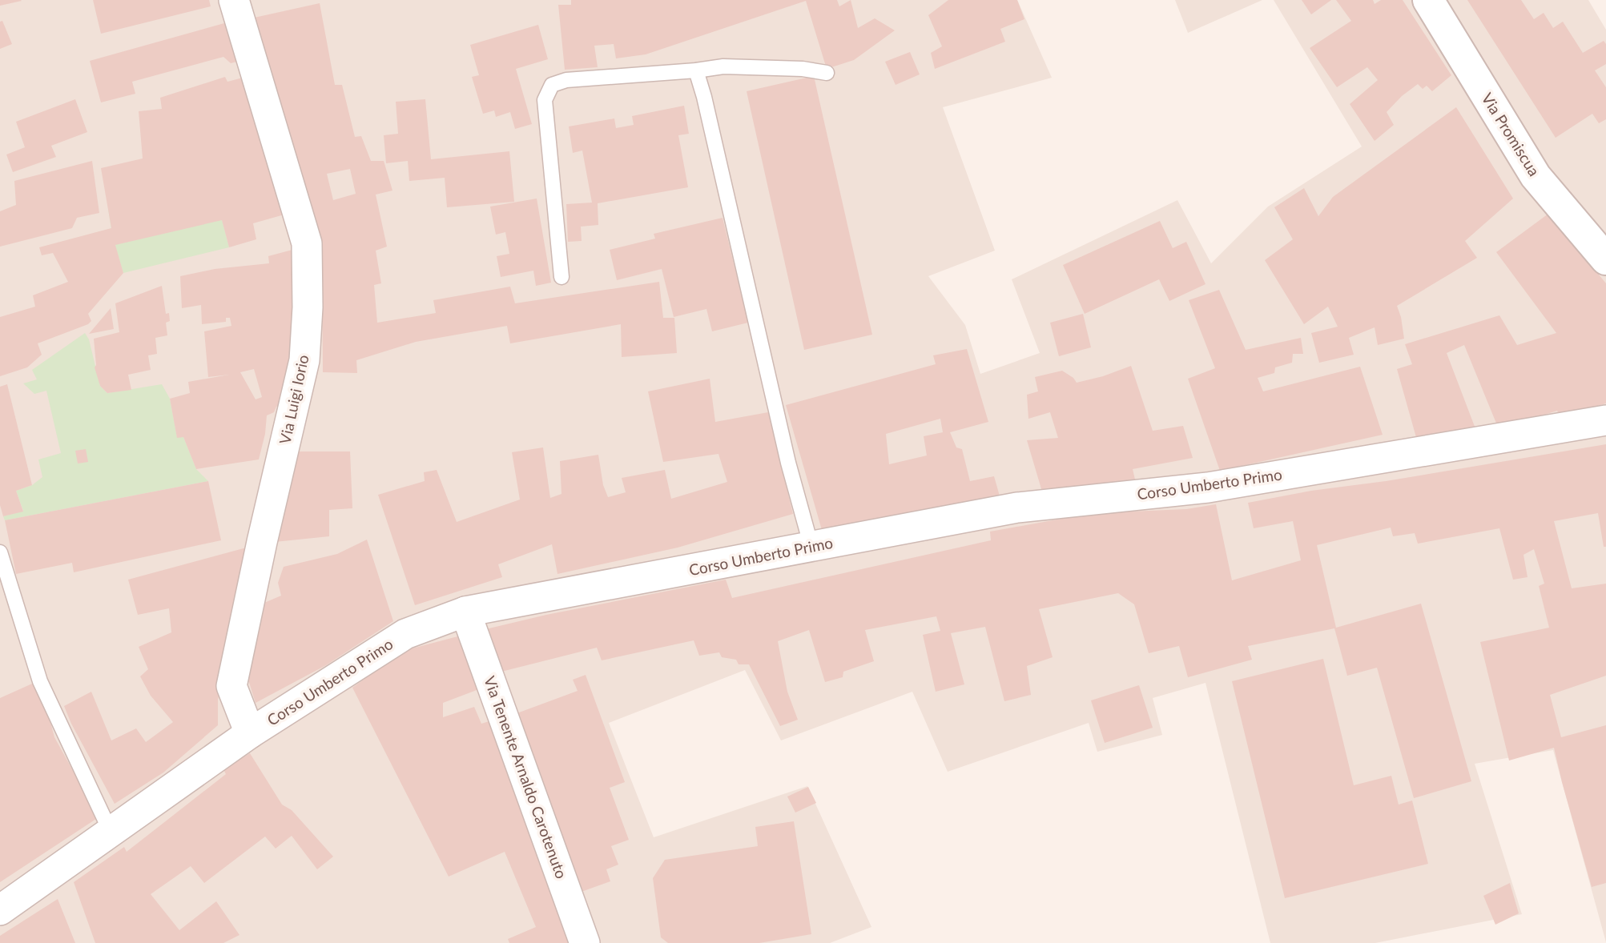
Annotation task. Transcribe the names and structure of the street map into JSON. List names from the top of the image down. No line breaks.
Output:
{"streets":{"street":["Via Promiscua","Via Luigi Iorio","Corso Umberto Primo","Via Tenente Arnaldo Carotenuto"]},"crossings":[["Via Luigi Iorio","Corso Umberto Primo"],["Corso Umberto Primo","Via Tenente Arnaldo Carotenuto"]]}
